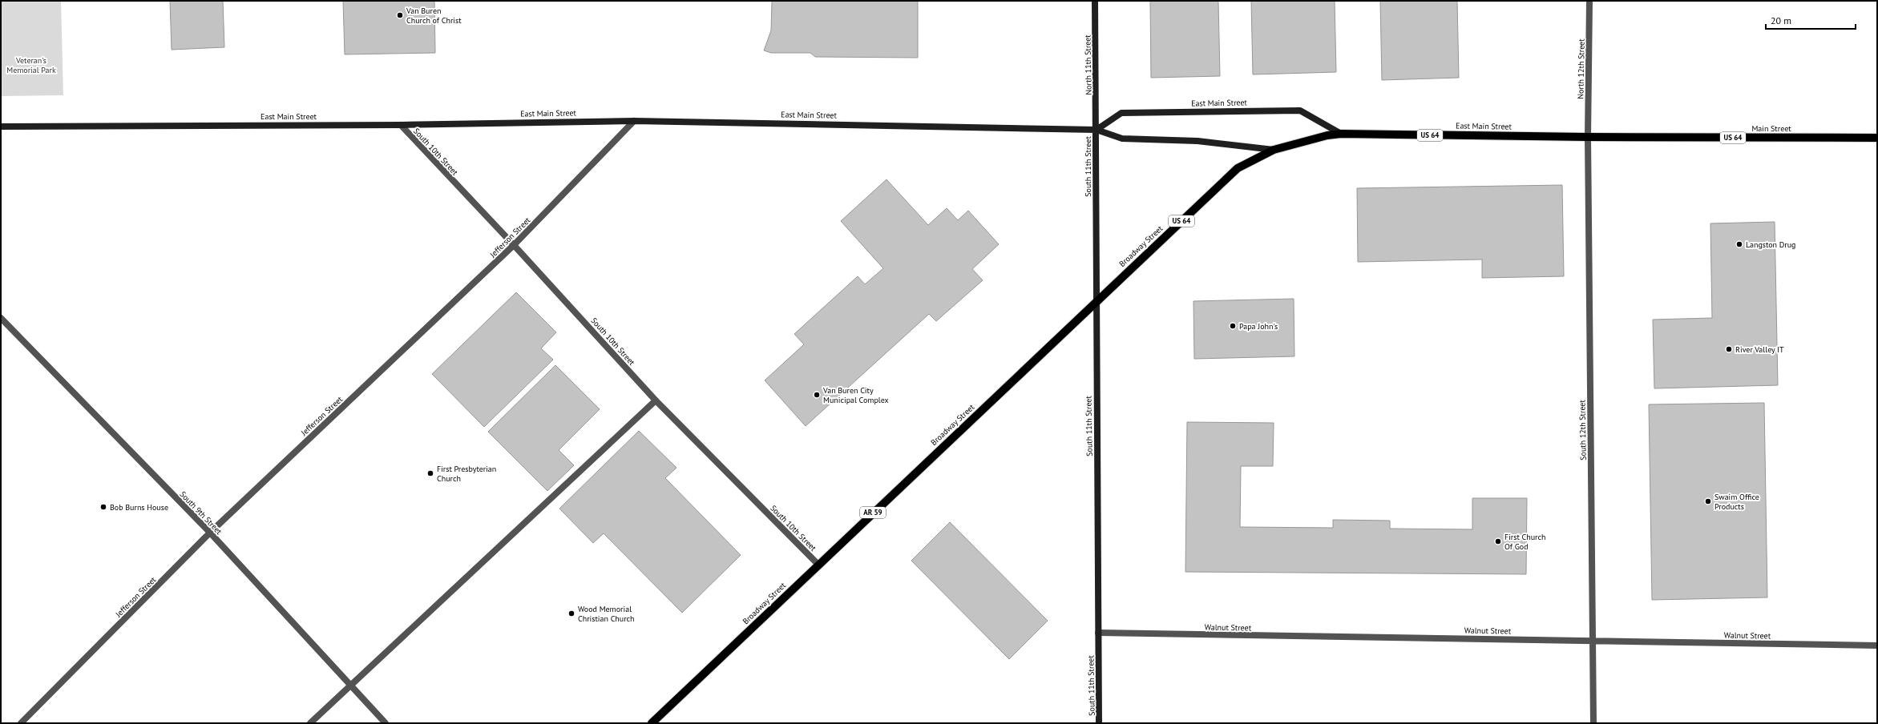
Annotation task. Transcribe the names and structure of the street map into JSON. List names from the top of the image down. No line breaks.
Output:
{"streets":{"main road":["North 11th Street","East Main Street","Main Street","US 64","South 11th Street","Broadway Street","AR 59"],"street":["North 12th Street","South 10th Street","Jefferson Street","South 12th Street","South 9th Street","Walnut Street"]},"crossings":[["North 11th Street","East Main Street"],["North 11th Street","South 11th Street"],["North 12th Street","East Main Street"],["North 12th Street","Main Street"],["North 12th Street","South 12th Street"],["East Main Street","Main Street"],["East Main Street","South 10th Street"],["East Main Street","South 11th Street"],["East Main Street","Jefferson Street"],["East Main Street","Broadway Street"],["East Main Street","South 12th Street"],["Main Street","South 12th Street"],["South 10th Street","Jefferson Street"],["South 10th Street","Broadway Street"],["South 11th Street","Broadway Street"],["South 11th Street","Walnut Street"],["Jefferson Street","South 9th Street"],["South 12th Street","Walnut Street"]],"parks":["Veteran's Memorial Park"],"places":["Van Buren Church of Christ","Langston Drug","Papa John's","River Valley IT","Van Buren City Municipal Complex","First Presbyterian Church","Swaim Office Products","Bob Burns House","First Church Of God","Wood Memorial Christian Church"],"scale_bar":"20 m"}
